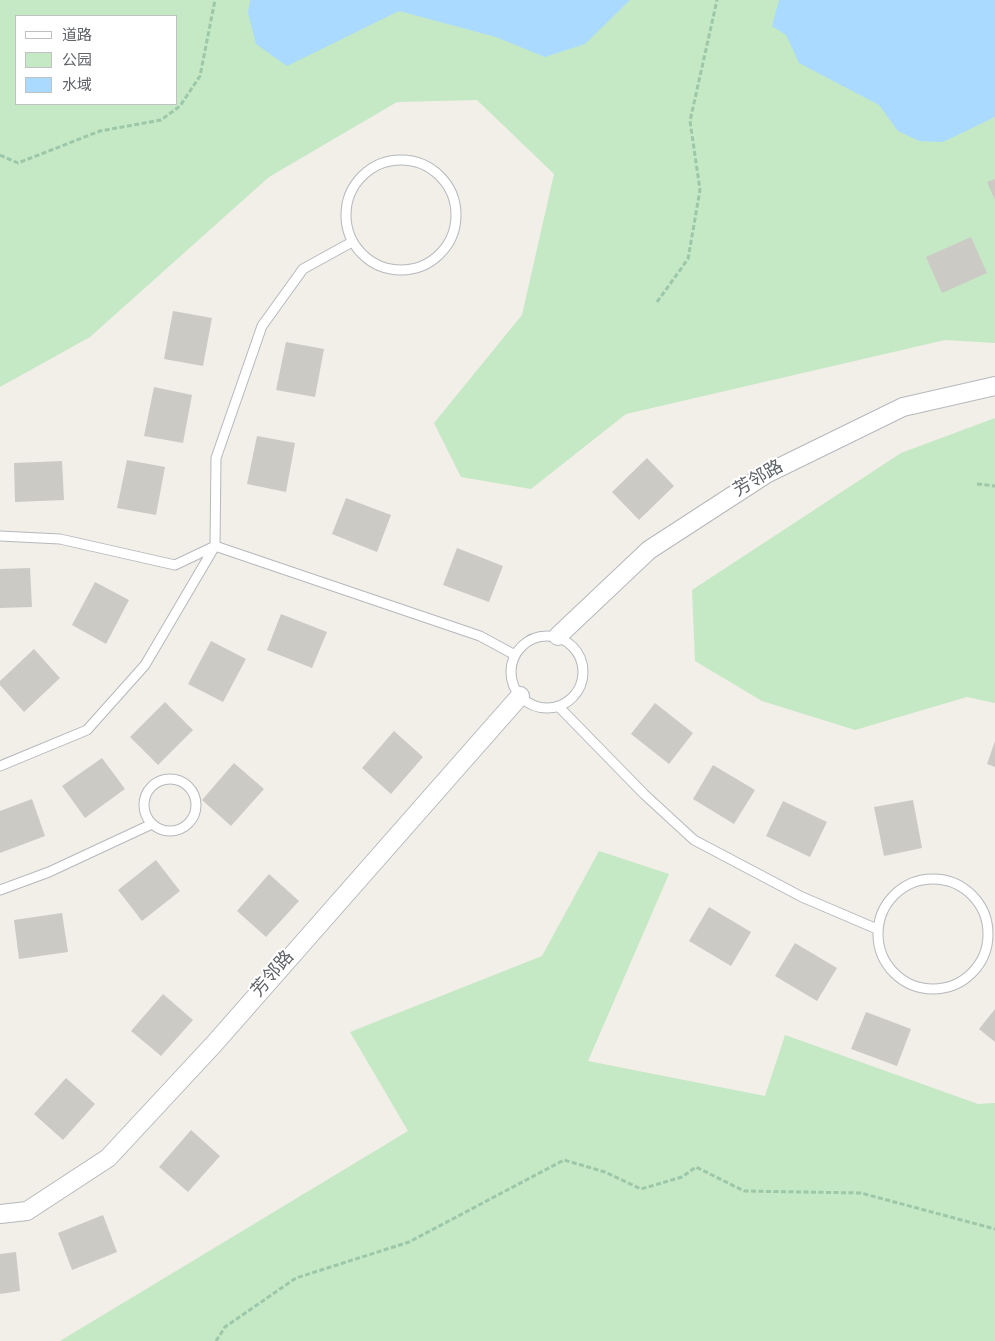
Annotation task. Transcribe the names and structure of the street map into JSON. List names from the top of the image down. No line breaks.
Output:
{"streets":{"street":["芳邻路"]},"legend":["道路","公园","水域"]}
